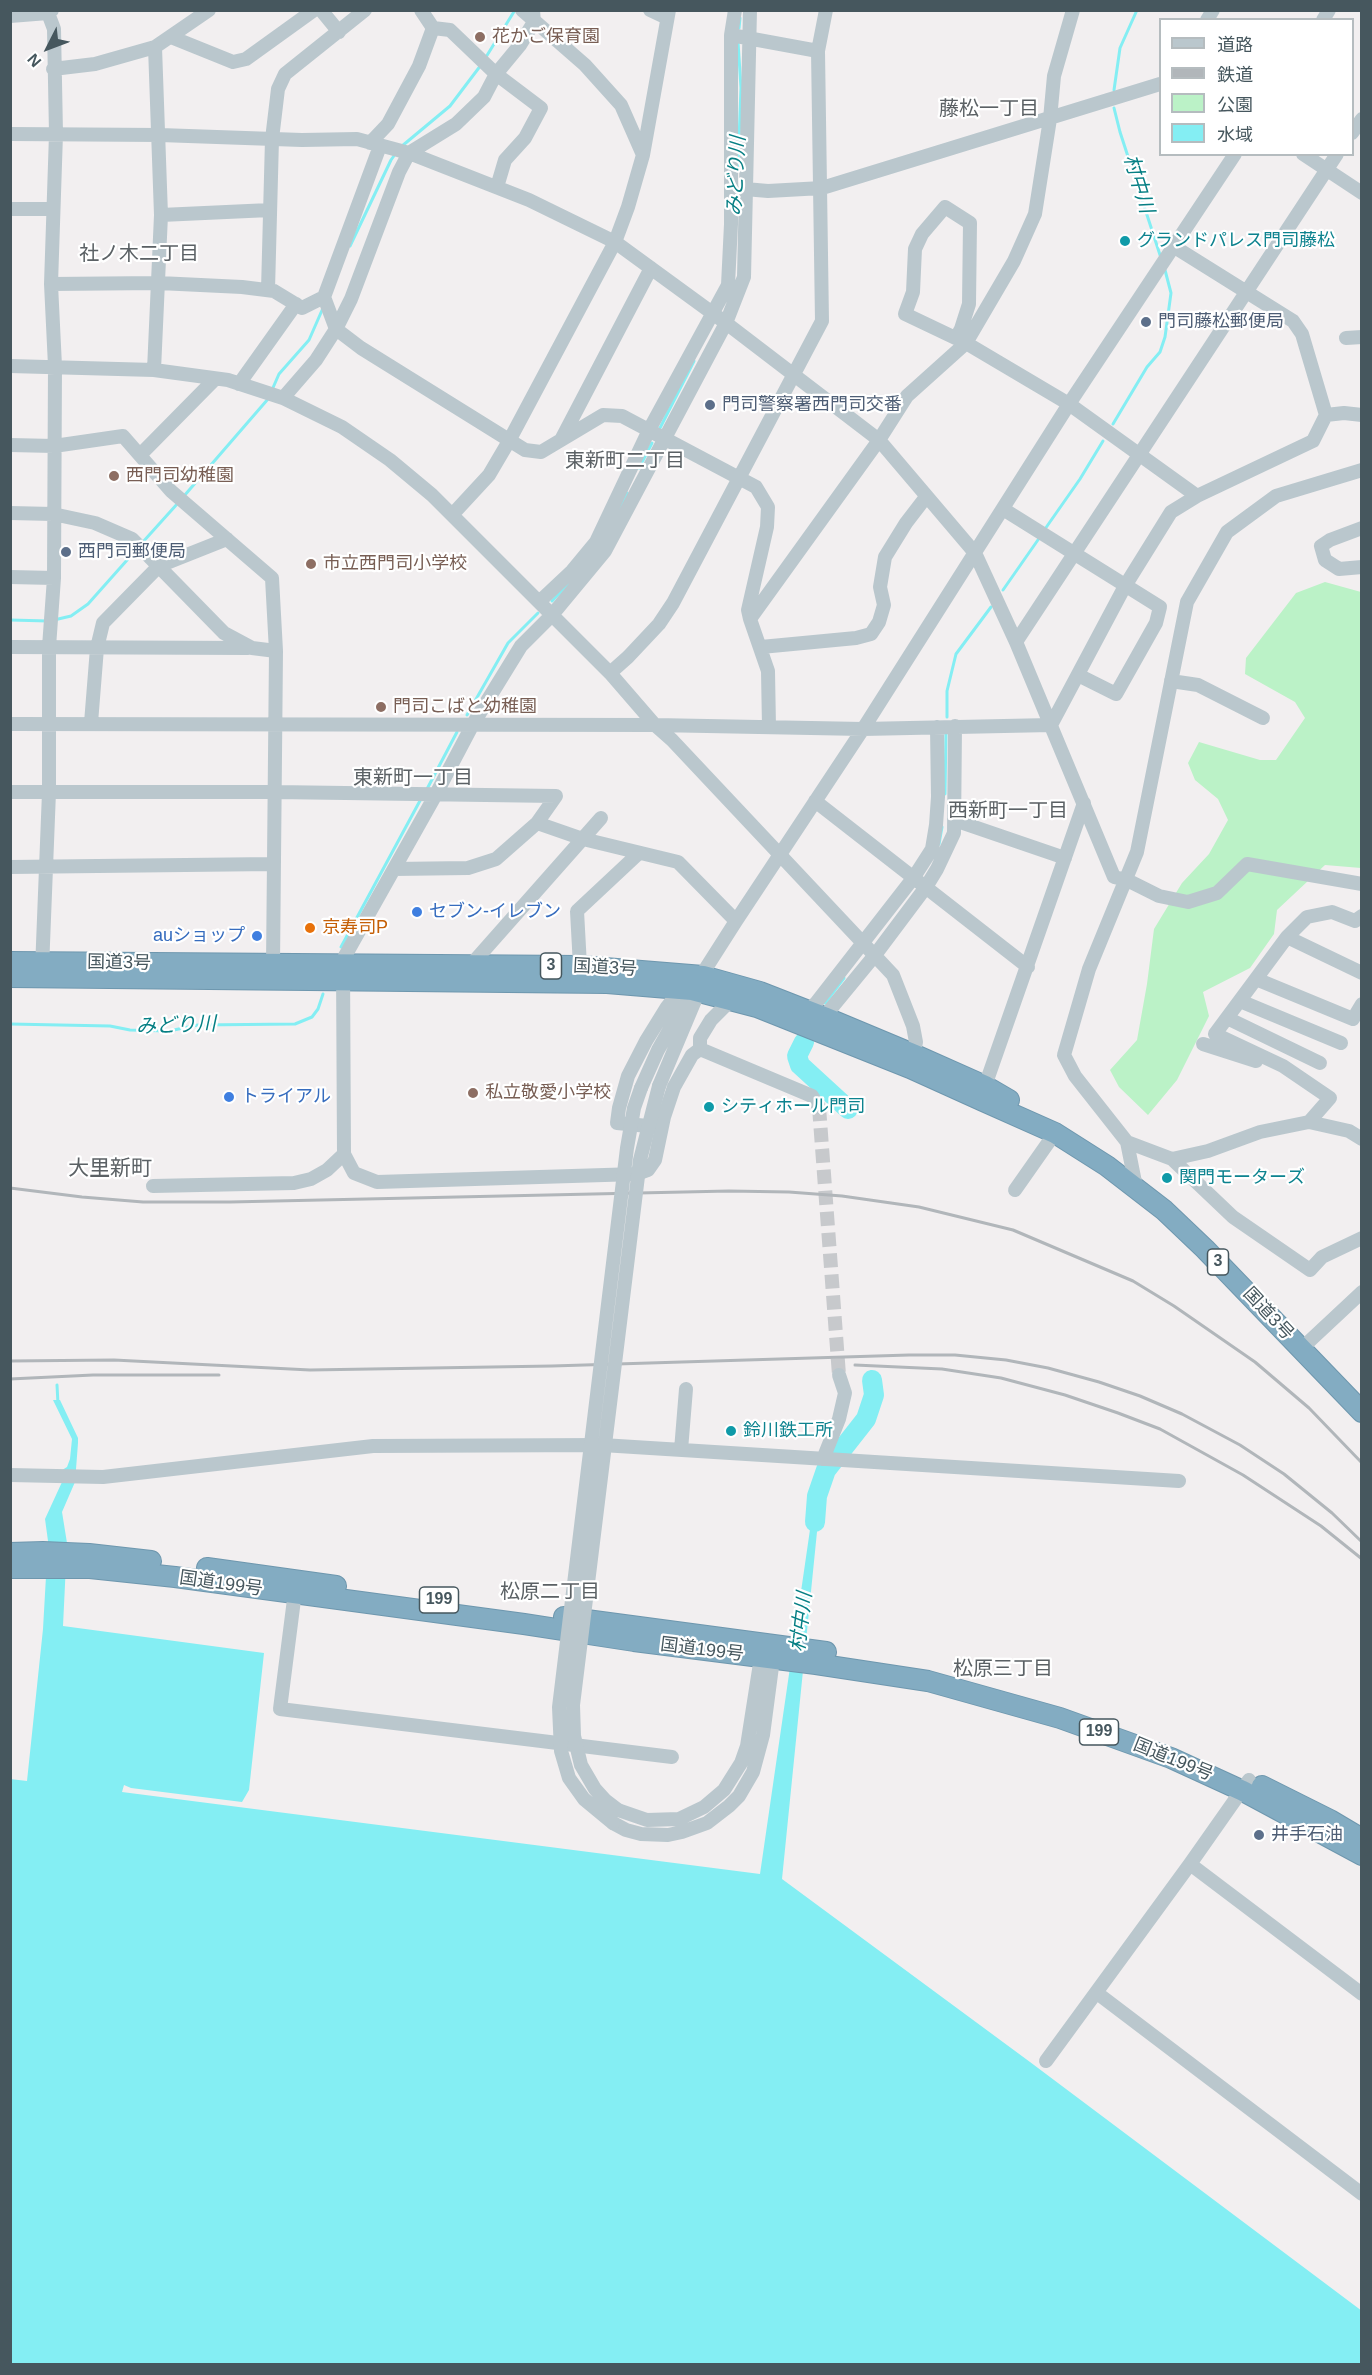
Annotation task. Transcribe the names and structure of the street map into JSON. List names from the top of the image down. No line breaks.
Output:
{"streets":{"highway":["国道3号","3","国道199号","199"]},"districts":["藤松一丁目","社ノ木二丁目","東新町二丁目","東新町一丁目","西新町一丁目","大里新町","松原二丁目","松原三丁目"],"water":["みどり川","村中川"],"places":["花かご保育園","グランドパレス門司藤松","門司藤松郵便局","門司警察署西門司交番","西門司幼稚園","西門司郵便局","市立西門司小学校","門司こばと幼稚園","セブン-イレブン","京寿司P","auショップ","私立敬愛小学校","トライアル","シティホール門司","関門モーターズ","鈴川鉄工所","井手石油"],"legend":["道路","鉄道","公園","水域"],"north":"bottom left"}
